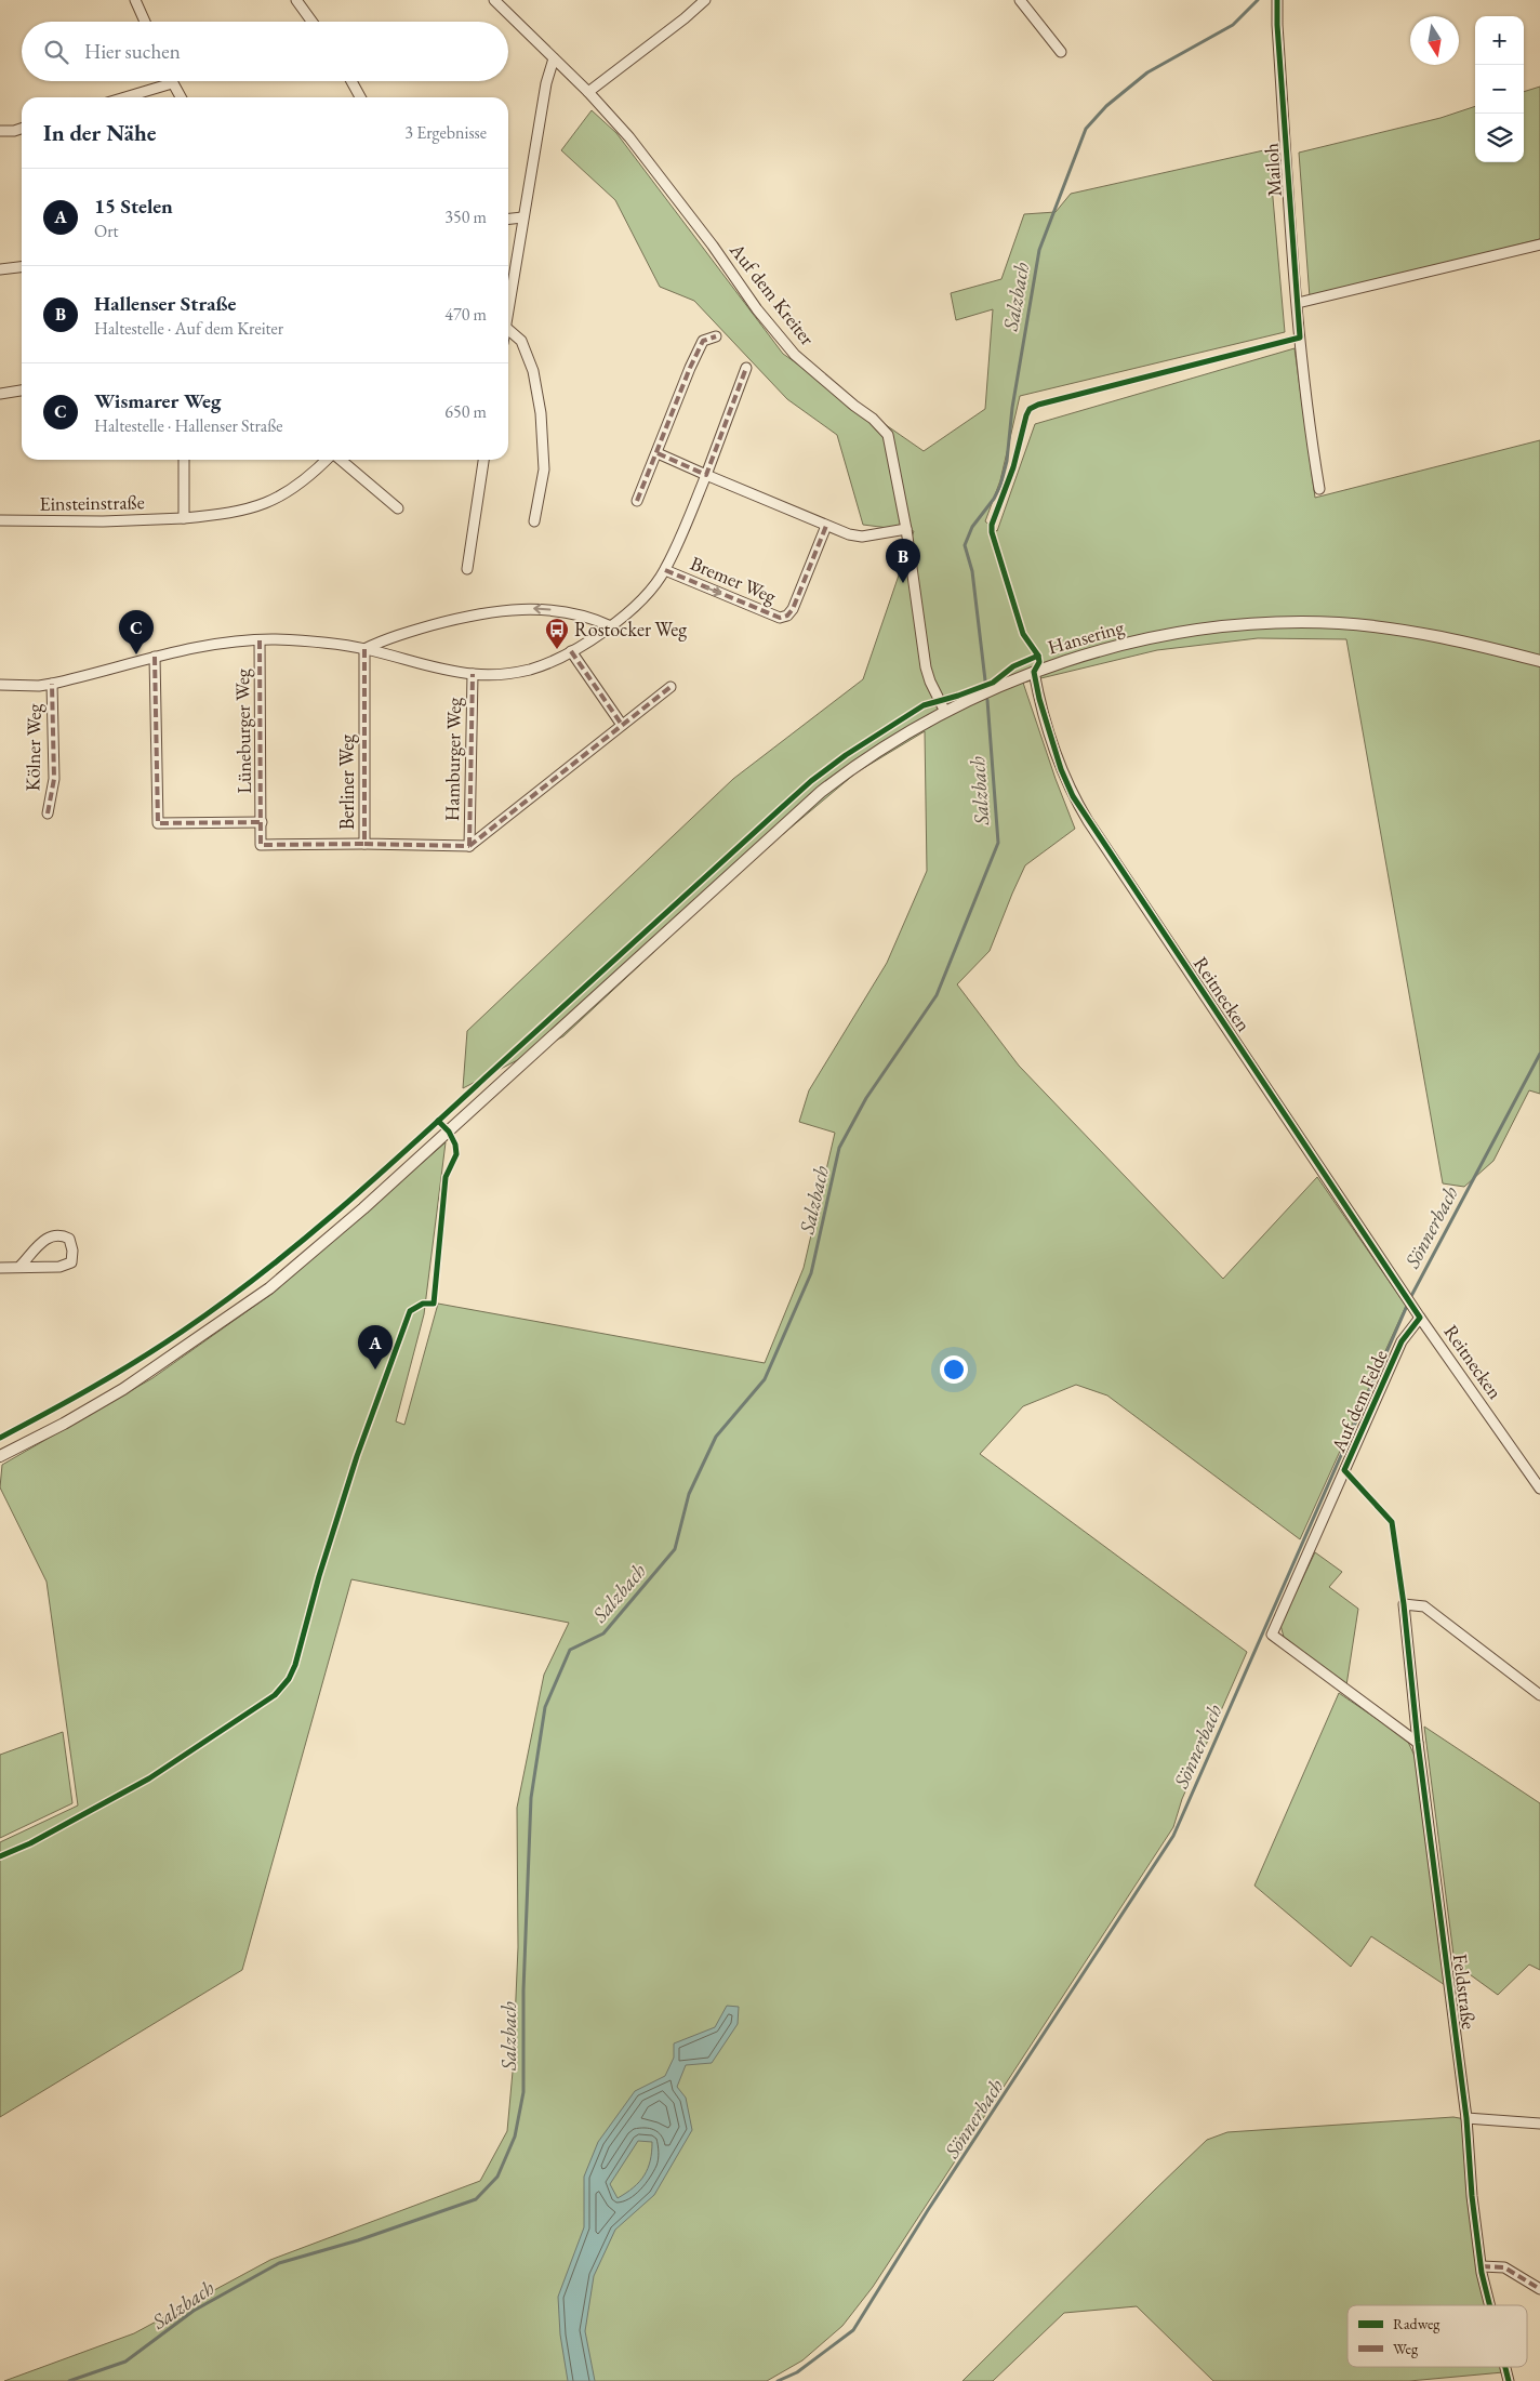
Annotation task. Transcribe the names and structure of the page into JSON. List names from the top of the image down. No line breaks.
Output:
{"streets":{"street":["Mailoh","Auf dem Kreiter","Einsteinstraße","Bremer Weg","Hansering","Lüneburger Weg","Kölner Weg","Hamburger Weg","Berliner Weg","Reitnecken","Auf dem Felde","Feldstraße"]},"crossings":[["Auf dem Kreiter","Hansering"],["Hansering","Reitnecken"],["Hamburger Weg","Berliner Weg"],["Reitnecken","Auf dem Felde"],["Auf dem Felde","Feldstraße"]],"water":["Salzbach","Sönnerbach"],"places":{"bus stop":["Rostocker Weg"]},"legend":["Radweg","Weg"],"north":"bottom","page":{"map_buttons":["+","−"],"search":"Hier suchen","heading":["In der Nähe","3 Ergebnisse"],"list":[{"mark":"A","name":"15 Stelen","note":"Ort","value":"350 m"},{"mark":"B","name":"Hallenser Straße","note":"Haltestelle · Auf dem Kreiter","value":"470 m"},{"mark":"C","name":"Wismarer Weg","note":"Haltestelle · Hallenser Straße","value":"650 m"}],"pins":["B","C","A"]}}
